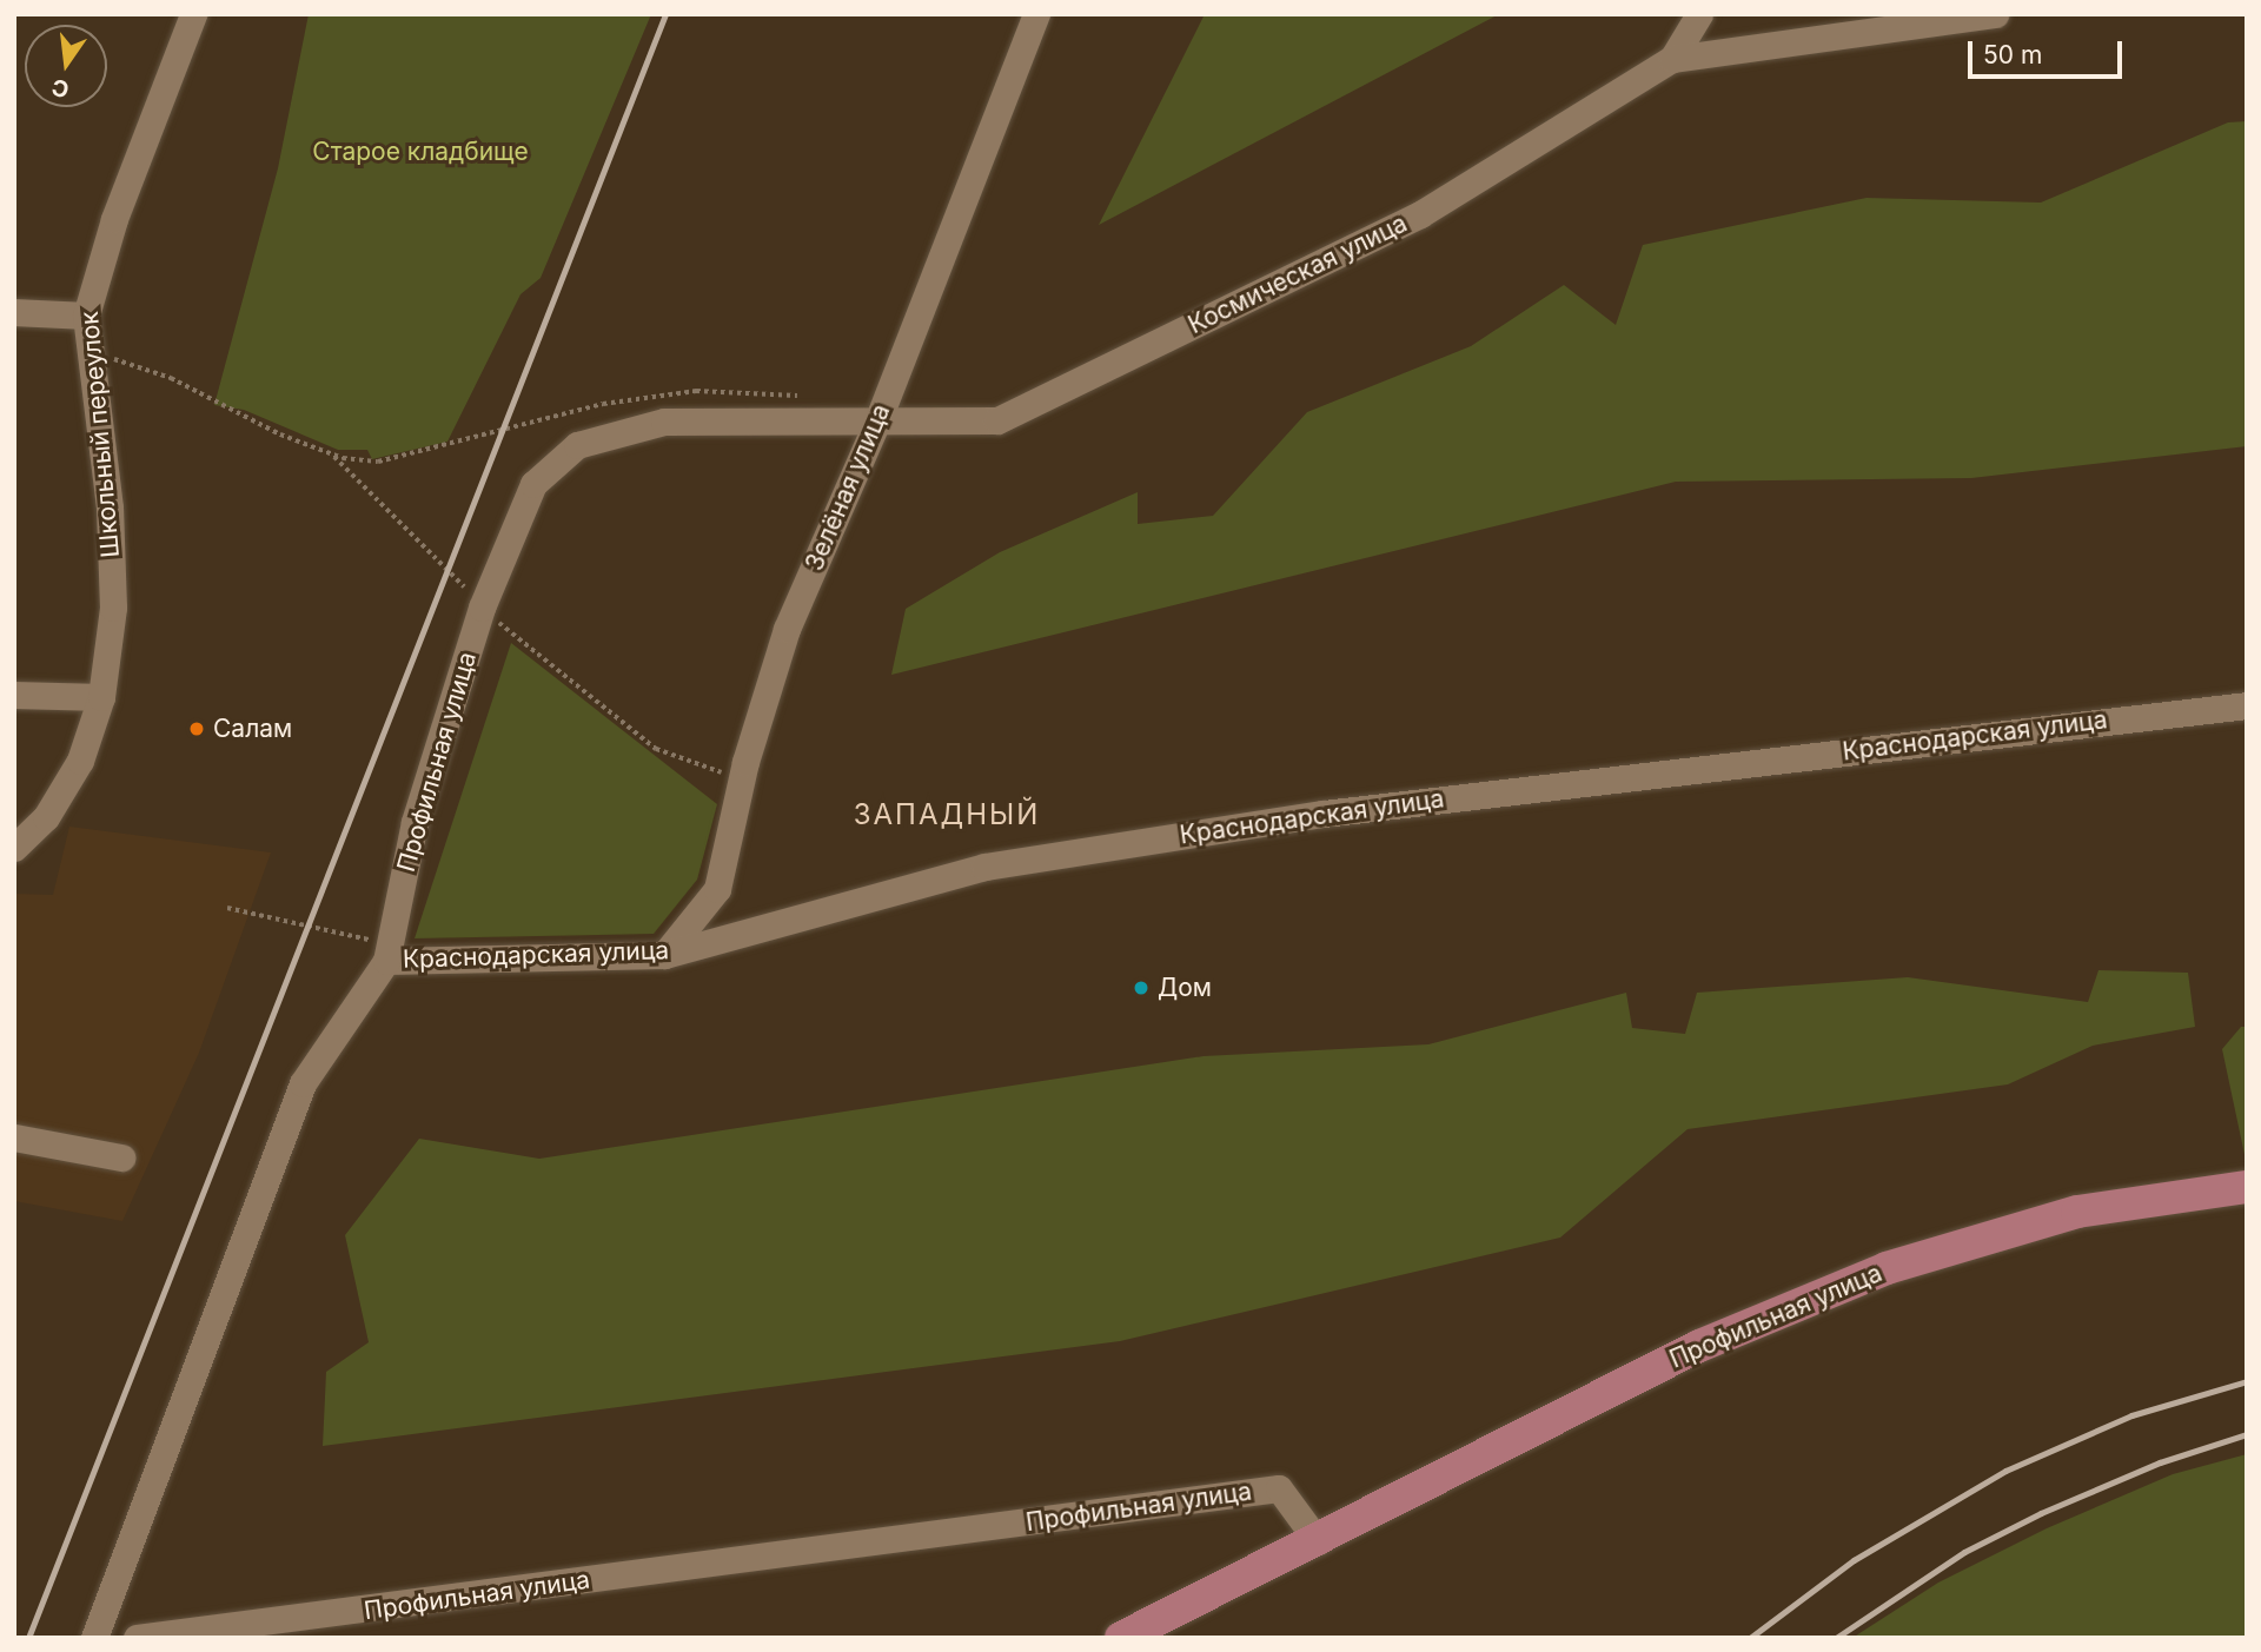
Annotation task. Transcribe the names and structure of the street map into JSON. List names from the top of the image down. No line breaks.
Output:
{"streets":{"main road":["Профильная улица"],"street":["Космическая улица","Школьный переулок","Зелёная улица","Краснодарская улица"]},"crossings":[["Космическая улица","Зелёная улица"],["Космическая улица","Профильная улица"],["Зелёная улица","Краснодарская улица"],["Краснодарская улица","Профильная улица"]],"districts":["ЗАПАДНЫЙ"],"parks":["Старое кладбище"],"places":["Салам","Дом"],"scale_bar":"50 m","north":"bottom"}
